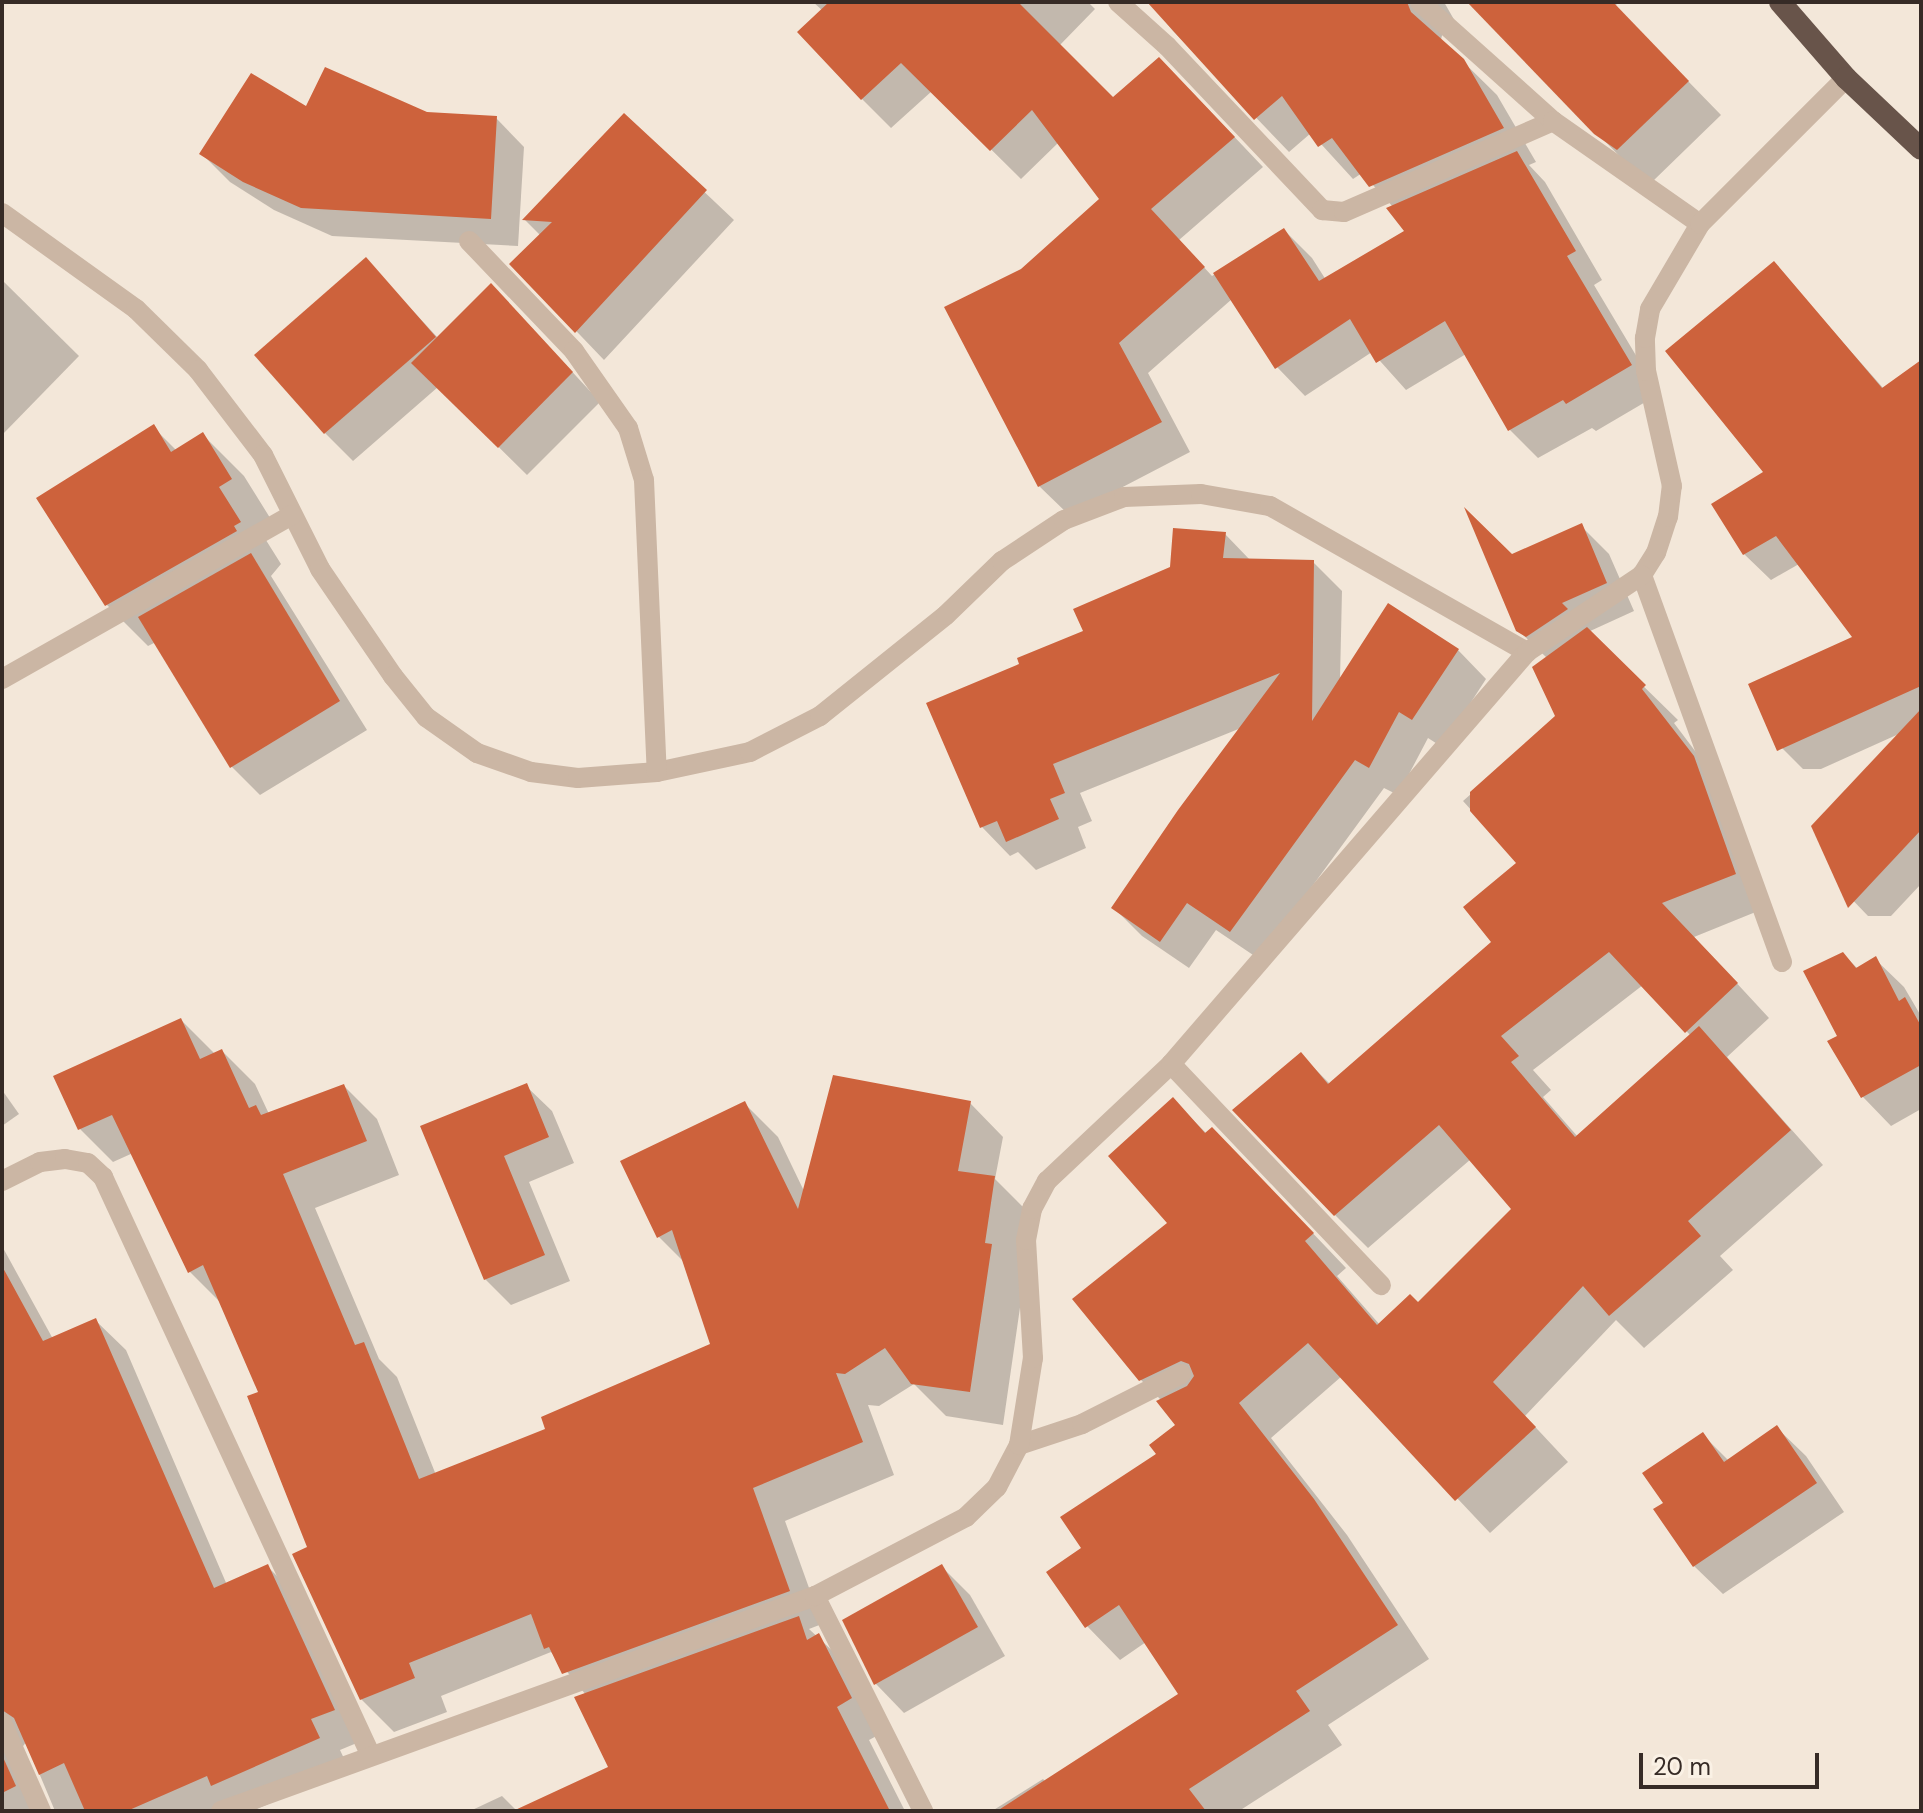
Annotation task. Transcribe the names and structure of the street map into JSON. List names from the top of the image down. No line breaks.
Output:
{"scale_bar":"20 m"}
